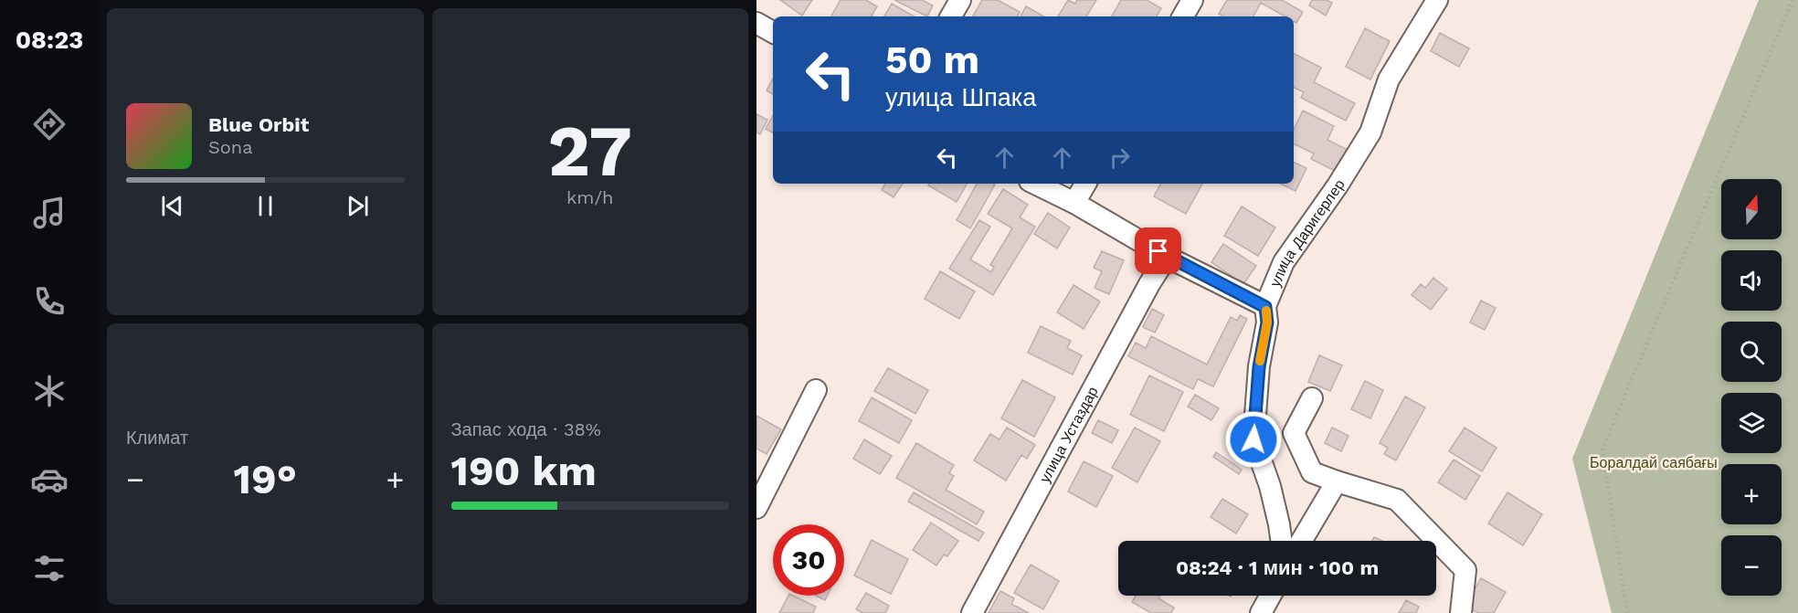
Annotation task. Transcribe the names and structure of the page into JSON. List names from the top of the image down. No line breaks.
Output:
{"streets":{"street":["улица Даригерлер","улица Устаздар"]},"parks":["Боралдай саябағы"],"north":"top","page":{"tabs":"08:23","tile":[["27","km/h"],"Климат",["Запас хода · 38%","190 km"]],"turn":["50 m","улица Шпака"],"song":["Blue Orbit","Sona"],"map_buttons":["+","−"],"heat":["−","19°","+"],"limit":"30","trip":"08:24 · 1 мин · 100 m"}}
